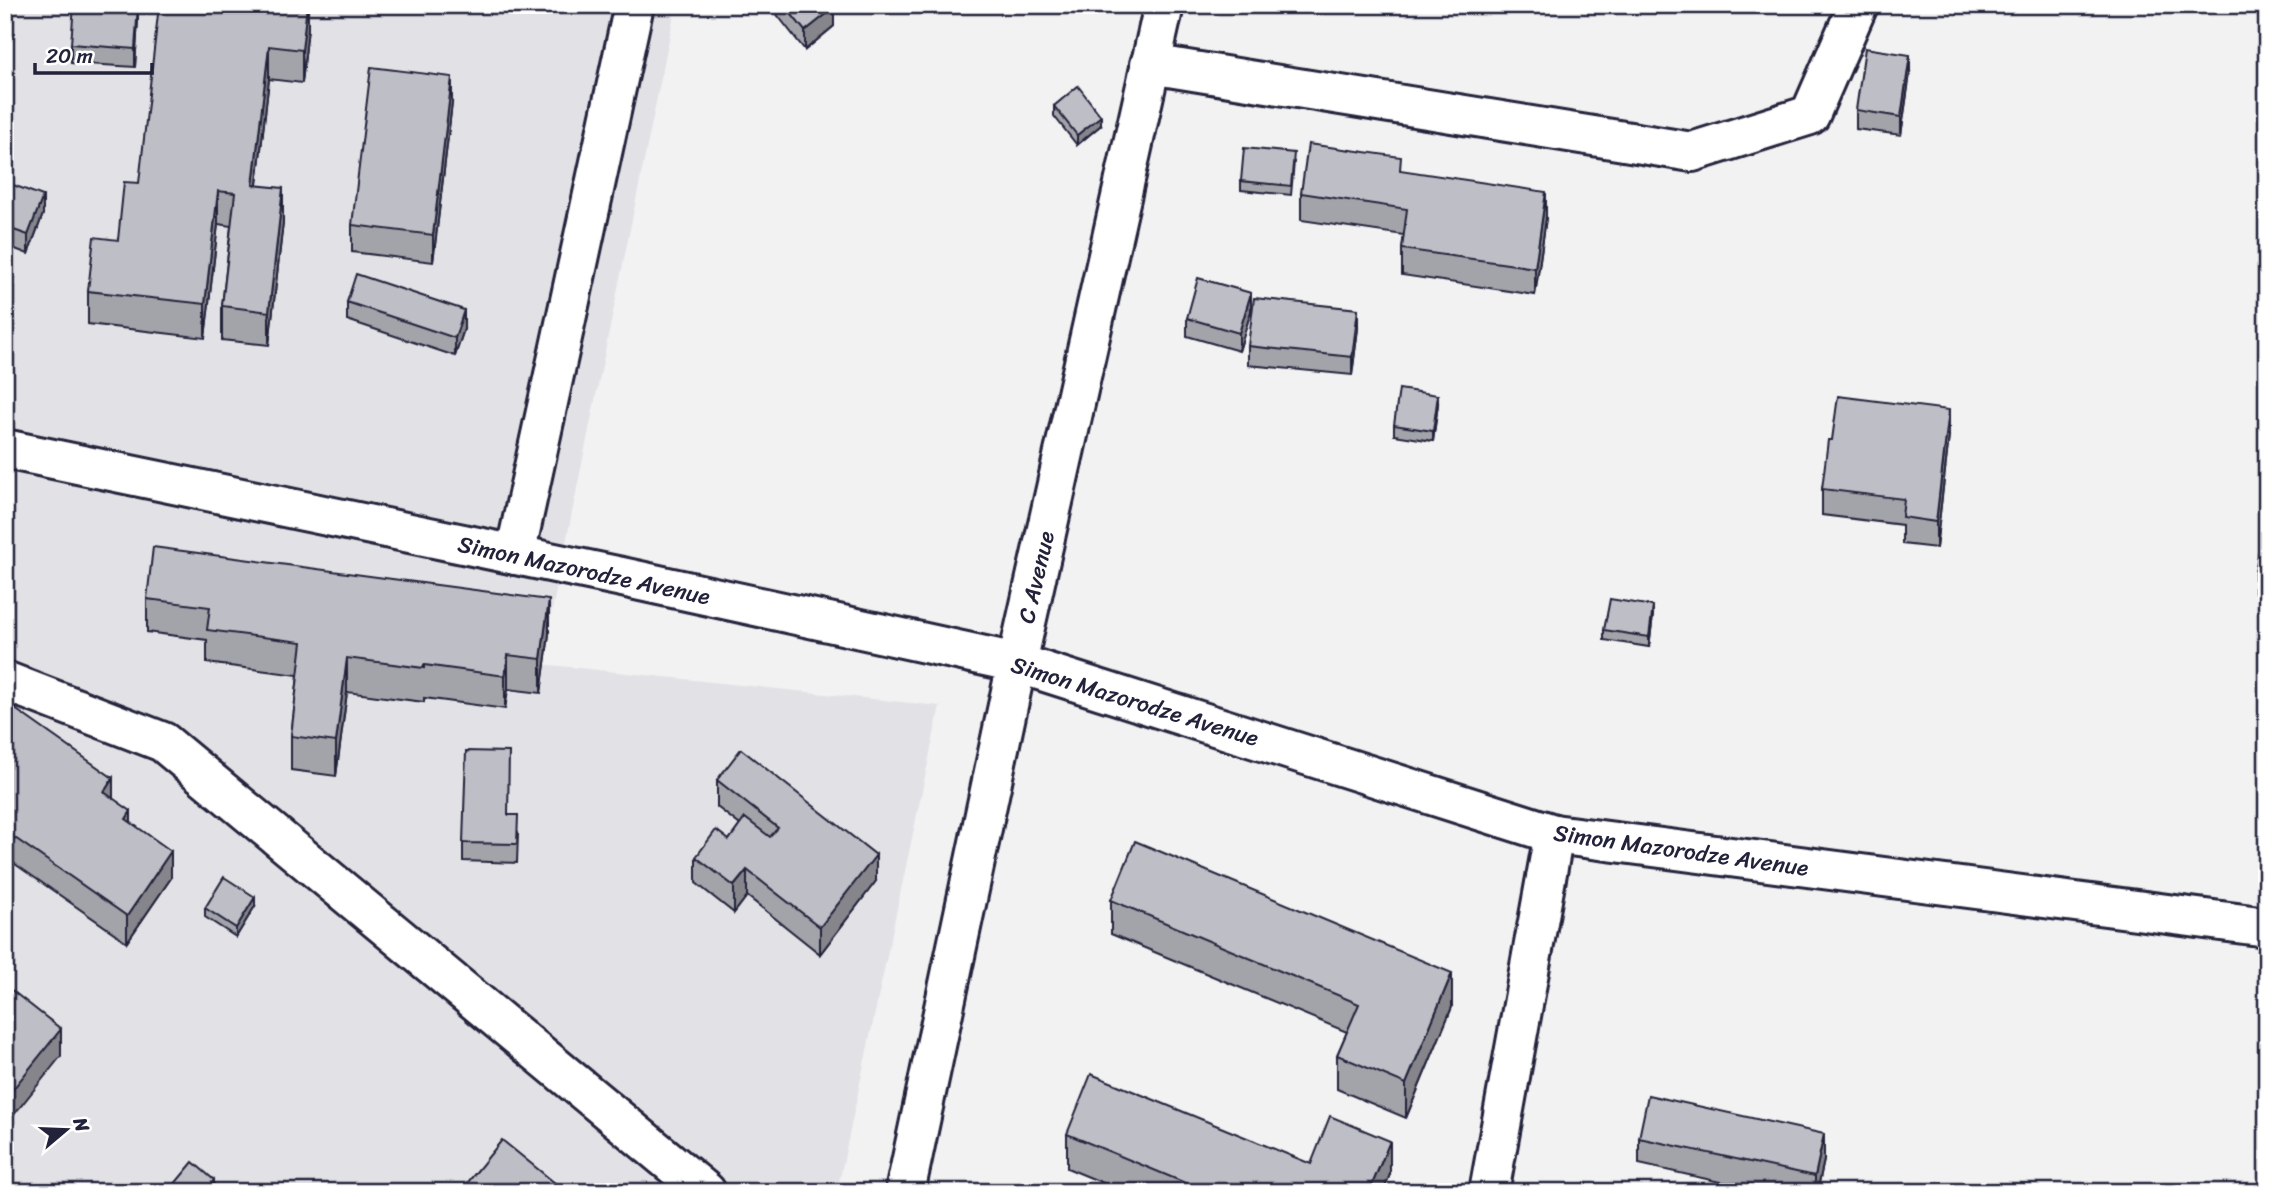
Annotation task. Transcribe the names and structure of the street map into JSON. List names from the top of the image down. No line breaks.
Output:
{"streets":{"street":["Simon Mazorodze Avenue","C Avenue"]},"crossings":[["Simon Mazorodze Avenue","C Avenue"]],"scale_bar":"20 m","north":"right"}
